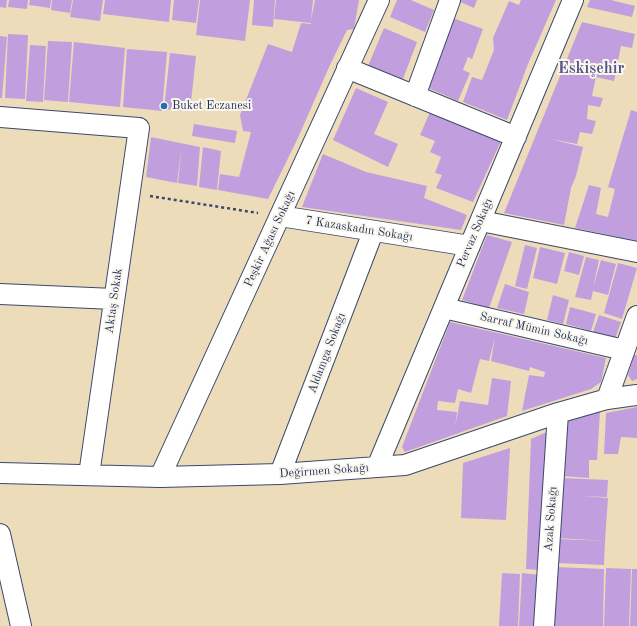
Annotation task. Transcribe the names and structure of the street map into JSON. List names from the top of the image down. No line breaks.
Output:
{"streets":{"street":["7 Kazaskadın Sokağı","Pervaz Sokağı","Peşkir Ağası Sokağı","Aktaş Sokak","Sarraf Mümin Sokağı","Aldamga Sokağı","Değirmen Sokağı","Azak Sokağı"]},"crossings":[["7 Kazaskadın Sokağı","Pervaz Sokağı"],["7 Kazaskadın Sokağı","Peşkir Ağası Sokağı"],["7 Kazaskadın Sokağı","Aldamga Sokağı"],["Pervaz Sokağı","Sarraf Mümin Sokağı"],["Pervaz Sokağı","Değirmen Sokağı"],["Peşkir Ağası Sokağı","Değirmen Sokağı"],["Aktaş Sokak","Değirmen Sokağı"],["Aldamga Sokağı","Değirmen Sokağı"],["Değirmen Sokağı","Azak Sokağı"]],"districts":["Eskişehir"],"places":["Buket Eczanesi"]}
